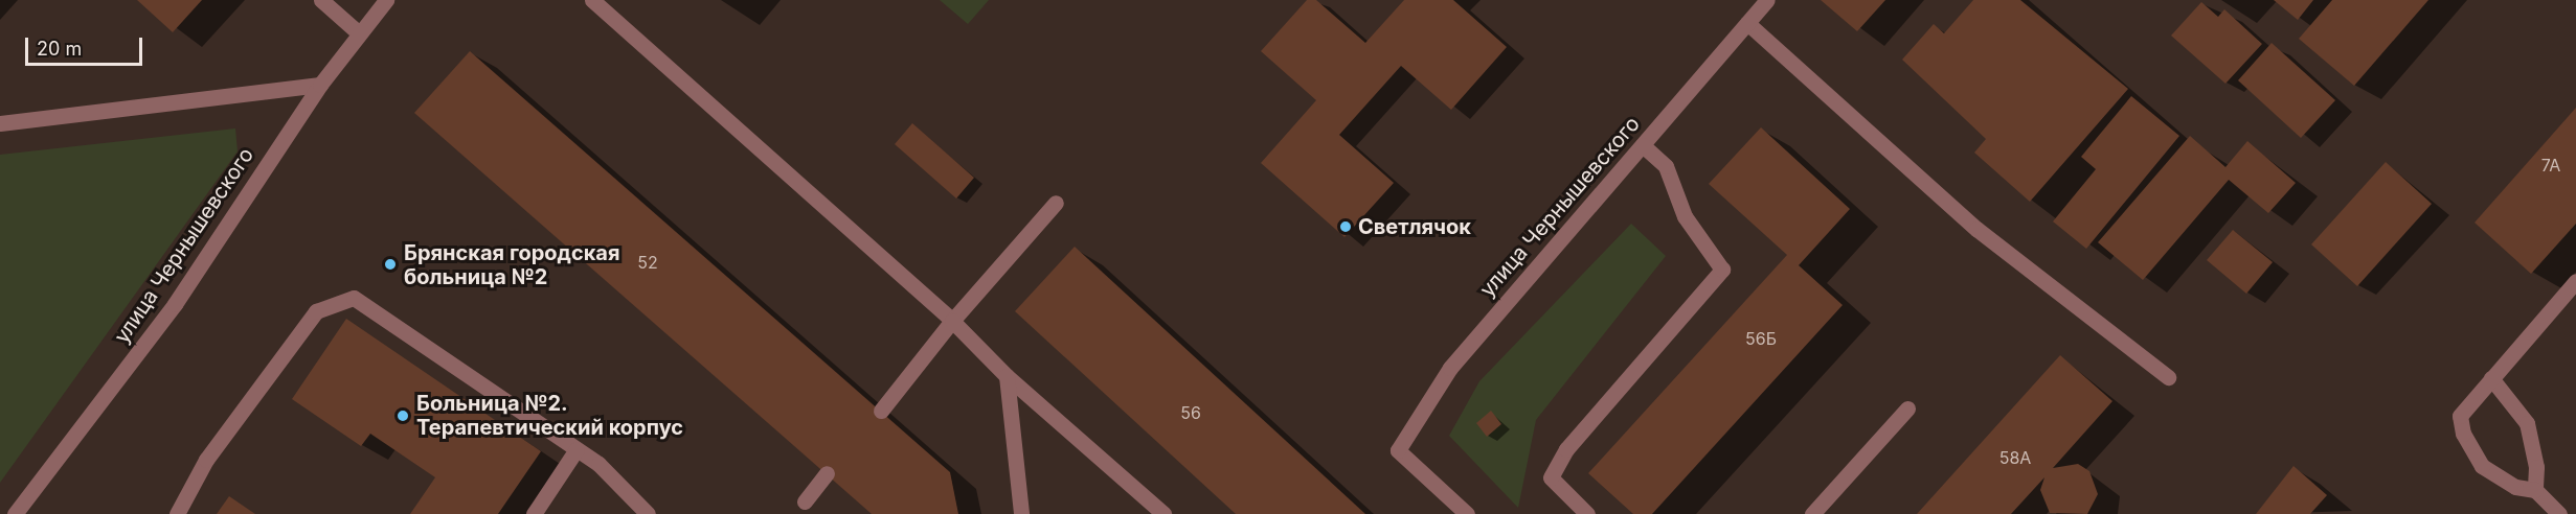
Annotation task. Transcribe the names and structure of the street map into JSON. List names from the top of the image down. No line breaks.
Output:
{"streets":{"street":["улица Чернышевского"]},"places":["Светлячок","Брянская городская больница №2","Больница №2. Терапевтический корпус"],"house_numbers":["7А","52","56Б","56","58А"],"scale_bar":"20 m"}
